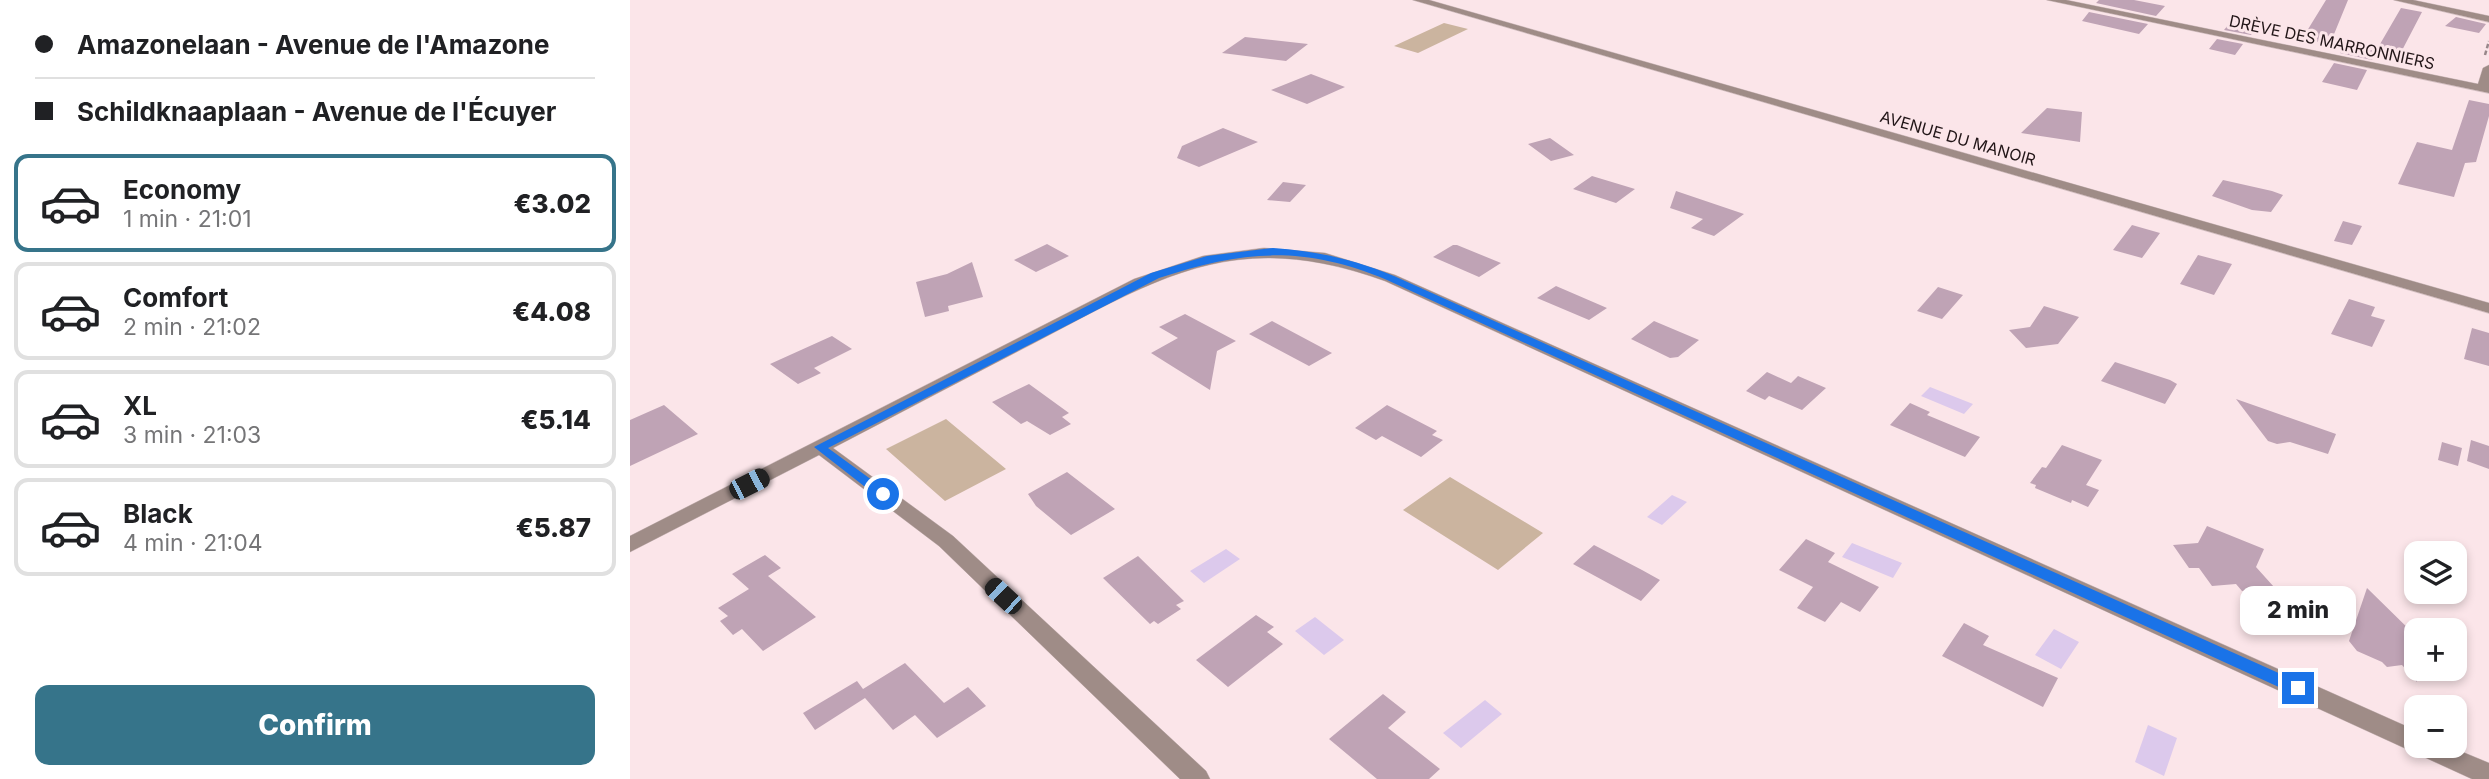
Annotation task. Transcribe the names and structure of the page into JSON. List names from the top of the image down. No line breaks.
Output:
{"streets":{"street":["DRÈVE DES MARRONNIERS","AVENUE DU MANOIR"]},"page":{"banner":["Amazonelaan - Avenue de l'Amazone","Schildknaaplaan - Avenue de l'Écuyer"],"list":[{"name":"Economy","note":"1 min · 21:01","value":"€3.02"},{"name":"Comfort","note":"2 min · 21:02","value":"€4.08"},{"name":"XL","note":"3 min · 21:03","value":"€5.14"},{"name":"Black","note":"4 min · 21:04","value":"€5.87"}],"map_buttons":["+","−"],"bubble":"2 min","buttons":"Confirm"}}
